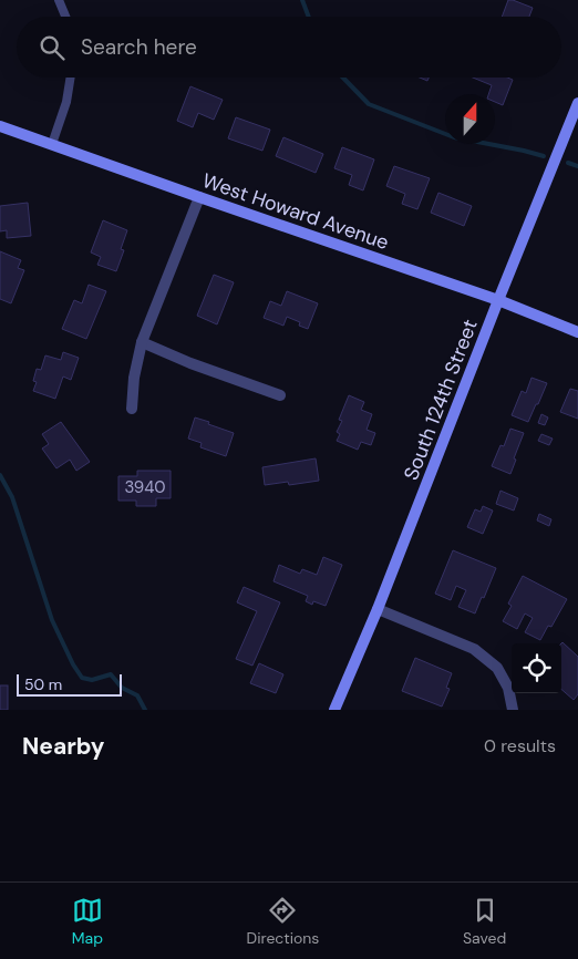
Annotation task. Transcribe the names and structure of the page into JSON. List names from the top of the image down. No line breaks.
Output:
{"streets":{"street":["West Howard Avenue","South 124th Street"]},"crossings":[["West Howard Avenue","South 124th Street"]],"house_numbers":["3940"],"scale_bar":"50 m","north":"top","page":{"search":"Search here","scale":"50 m","heading":["Nearby","0 results"],"nav":["Map","Directions","Saved"]}}
